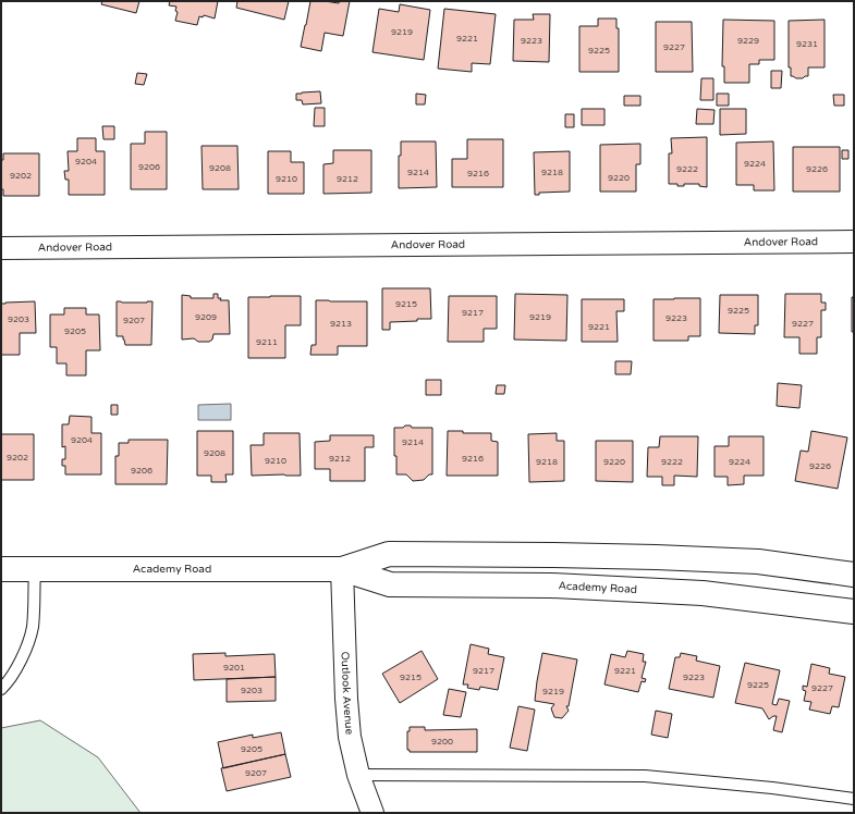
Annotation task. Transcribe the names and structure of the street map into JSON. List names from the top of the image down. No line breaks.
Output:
{"streets":{"main road":["Academy Road"],"street":["Andover Road","Outlook Avenue"]},"crossings":[["Academy Road","Outlook Avenue"]],"house_numbers":["9219","9221","9223","9229","9231","9227","9225","9204","9224","9206","9208","9222","9226","9214","9218","9216","9202","9220","9210","9212","9215","9225","9217","9209","9219","9223","9203","9207","9213","9227","9221","9205","9211","9204","9214","9208","9202","9212","9216","9210","9218","9220","9222","9224","9226","9206","9201","9217","9221","9215","9223","9225","9227","9203","9219","9200","9205","9207"]}
